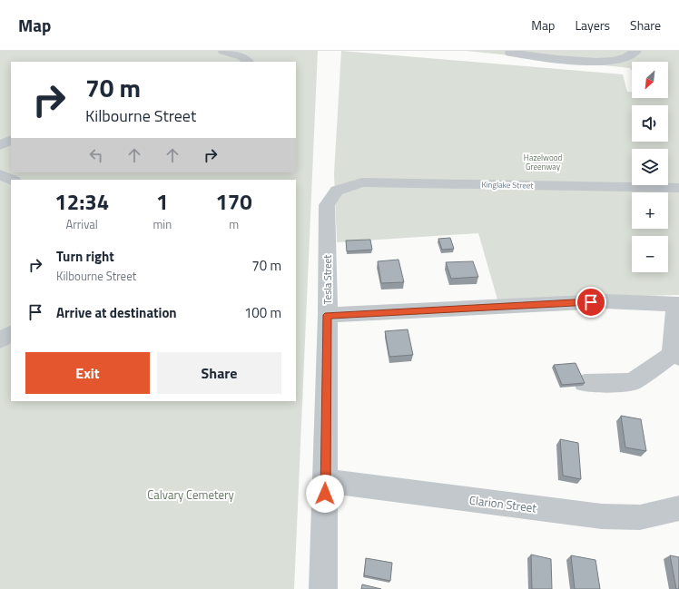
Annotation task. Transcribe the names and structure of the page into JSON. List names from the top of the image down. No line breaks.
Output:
{"streets":{"street":["Kinglake Street","Tesla Street","Clarion Street"]},"crossings":[["Kinglake Street","Tesla Street"],["Tesla Street","Clarion Street"]],"parks":["Hazelwood Greenway","Calvary Cemetery"],"north":"bottom left","page":{"header":"Map","nav":["Map","Layers","Share"],"map_buttons":["+","−"],"turn":["70 m","Kilbourne Street"],"eta":["12:34","Arrival","1","min","170","m"],"list":[{"name":"Turn right","note":"Kilbourne Street","value":"70 m"},{"name":"Arrive at destination","value":"100 m"}],"buttons":["Exit","Share"]}}
